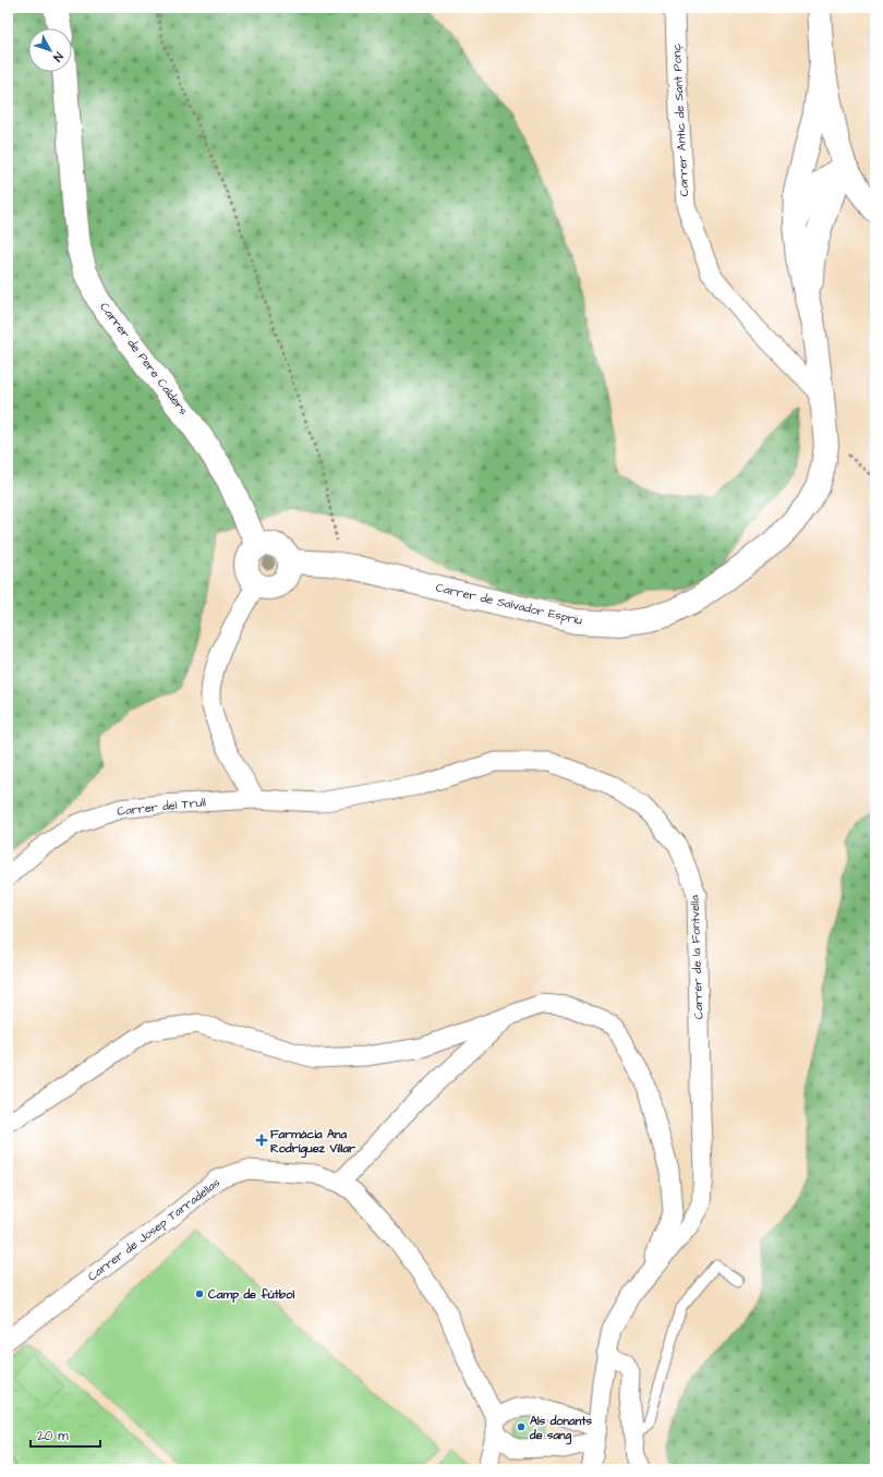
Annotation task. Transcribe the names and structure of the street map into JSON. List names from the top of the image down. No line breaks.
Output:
{"streets":{"street":["Carrer Antic de Sant Ponç","Carrer de Pere Calders","Carrer de Salvador Espriu","Carrer del Trull","Carrer de la Fontvella","Carrer de Josep Tarradellas"]},"crossings":[["Carrer Antic de Sant Ponç","Carrer de Salvador Espriu"],["Carrer de Pere Calders","Carrer de Salvador Espriu"],["Carrer del Trull","Carrer de la Fontvella"]],"places":{"health":["Farmàcia Ana Rodríguez Villar"],"other":["Camp de fútbol","Als donants de sang"]},"scale_bar":"20 m","north":"bottom right"}
